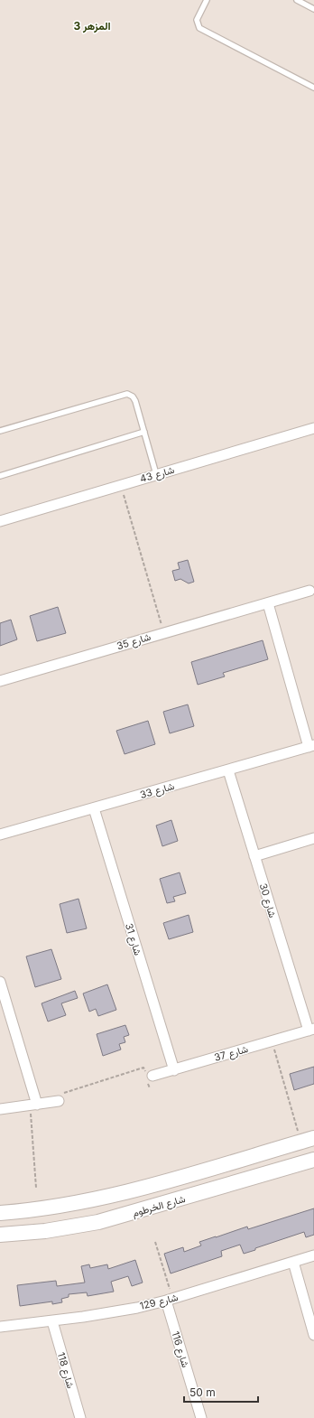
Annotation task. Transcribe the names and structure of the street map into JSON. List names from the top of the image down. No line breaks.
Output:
{"streets":{"main road":["شارع الخرطوم"],"street":["شارع 43","شارع 35","شارع 33","شارع 30","شارع 31","شارع 37","شارع 129","شارع 116","شارع 118"]},"crossings":[["شارع 33","شارع 30"],["شارع 33","شارع 31"],["شارع 30","شارع 37"],["شارع 31","شارع 37"],["شارع 129","شارع 116"],["شارع 129","شارع 118"]],"districts":["المزهر 3"],"scale_bar":"50 m"}
